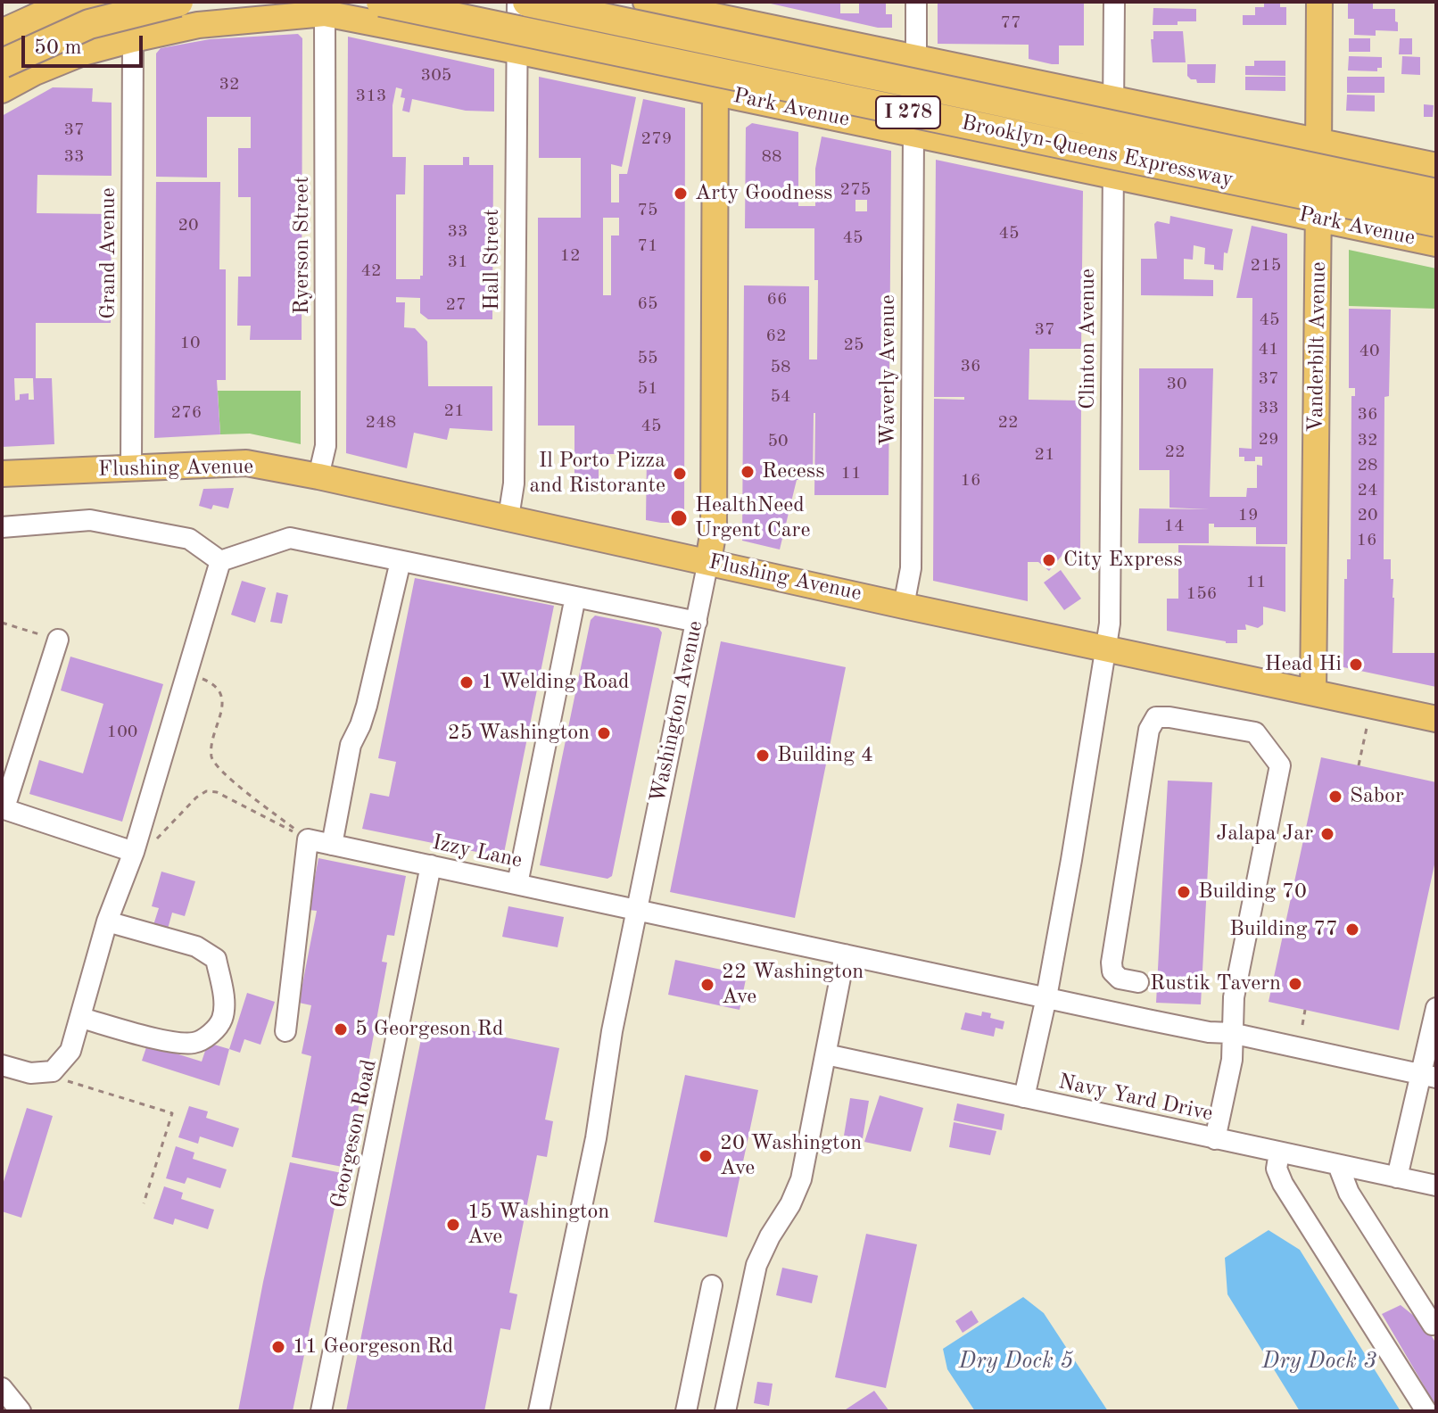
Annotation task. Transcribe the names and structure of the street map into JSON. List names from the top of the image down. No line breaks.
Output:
{"streets":{"highway":["I 278","Brooklyn-Queens Expressway"],"main road":["Park Avenue","Vanderbilt Avenue","Flushing Avenue","Washington Avenue"],"street":["Ryerson Street","Grand Avenue","Hall Street","Clinton Avenue","Waverly Avenue","Izzy Lane","Navy Yard Drive","Georgeson Road"]},"crossings":[["Park Avenue","Ryerson Street"],["Park Avenue","Hall Street"],["Park Avenue","Clinton Avenue"],["Park Avenue","Vanderbilt Avenue"],["Park Avenue","Waverly Avenue"],["Park Avenue","Washington Avenue"],["Ryerson Street","Flushing Avenue"],["Grand Avenue","Flushing Avenue"],["Hall Street","Flushing Avenue"],["Clinton Avenue","Flushing Avenue"],["Clinton Avenue","Navy Yard Drive"],["Vanderbilt Avenue","Flushing Avenue"],["Waverly Avenue","Flushing Avenue"],["Flushing Avenue","Washington Avenue"],["Washington Avenue","Izzy Lane"],["Izzy Lane","Georgeson Road"]],"water":["Dry Dock 5","Dry Dock 3"],"places":["Arty Goodness","Recess","Il Porto Pizza and Ristorante","HealthNeed Urgent Care","City Express","Head Hi","1 Welding Road","25 Washington","Building 4","Sabor","Jalapa Jar","Building 70","Building 77","Rustik Tavern","22 Washington Ave","5 Georgeson Rd","20 Washington Ave","15 Washington Ave","11 Georgeson Rd"],"house_numbers":["77","305","32","313","37","279","33","88","275","75","20","33","45","45","71","12","31","215","42","66","65","27","45","37","62","10","25","41","40","55","36","58","37","30","51","54","33","21","276","36","248","22","45","29","32","50","22","21","28","11","16","24","19","20","14","16","11","156","100"],"scale_bar":"50 m"}
